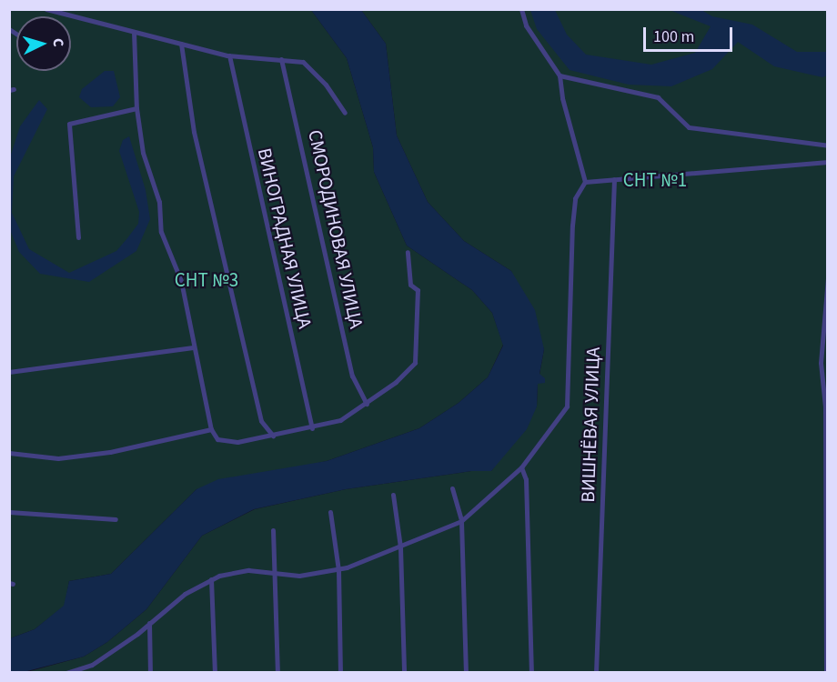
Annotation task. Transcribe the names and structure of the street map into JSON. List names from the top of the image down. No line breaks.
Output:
{"streets":{"street":["СМОРОДИНОВАЯ УЛИЦА","ВИНОГРАДНАЯ УЛИЦА","ВИШНЁВАЯ УЛИЦА"]},"parks":["СНТ №1","СНТ №3"],"scale_bar":"100 m","north":"right"}
